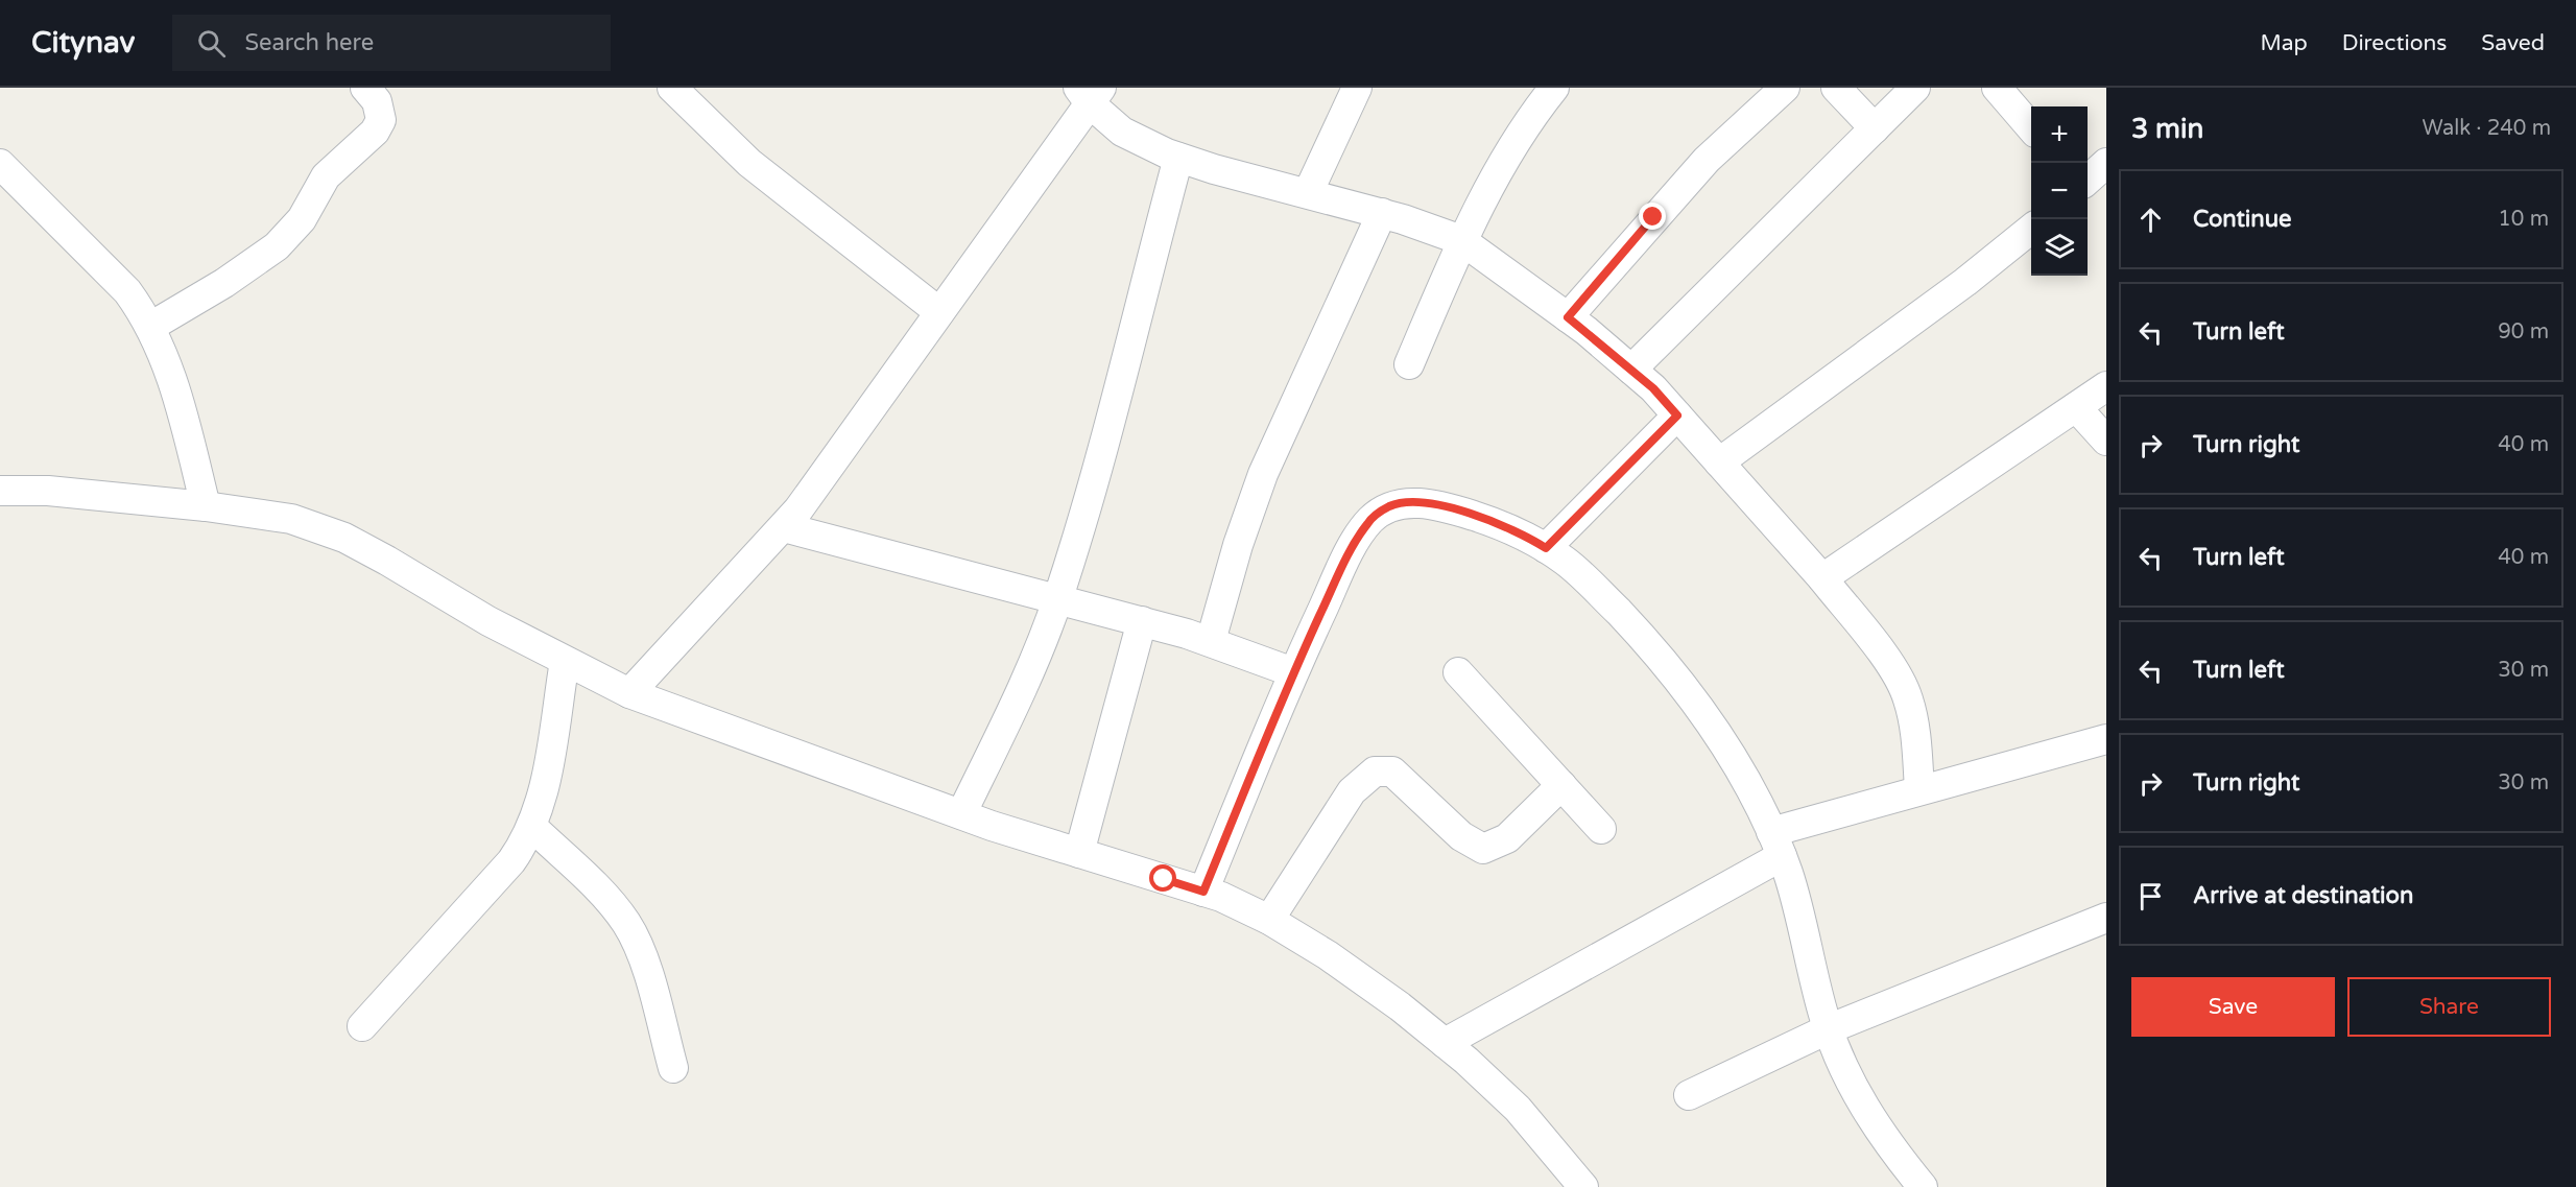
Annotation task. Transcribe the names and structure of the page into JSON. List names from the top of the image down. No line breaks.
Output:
{"page":{"header":"Citynav","search":"Search here","nav":["Map","Directions","Saved"],"heading":["3 min","Walk · 240 m"],"map_buttons":["+","−"],"list":[["Continue","10 m"],["Turn left","90 m"],["Turn right","40 m"],["Turn left","40 m"],["Turn left","30 m"],["Turn right","30 m"],"Arrive at destination"],"buttons":["Save","Share"]}}
